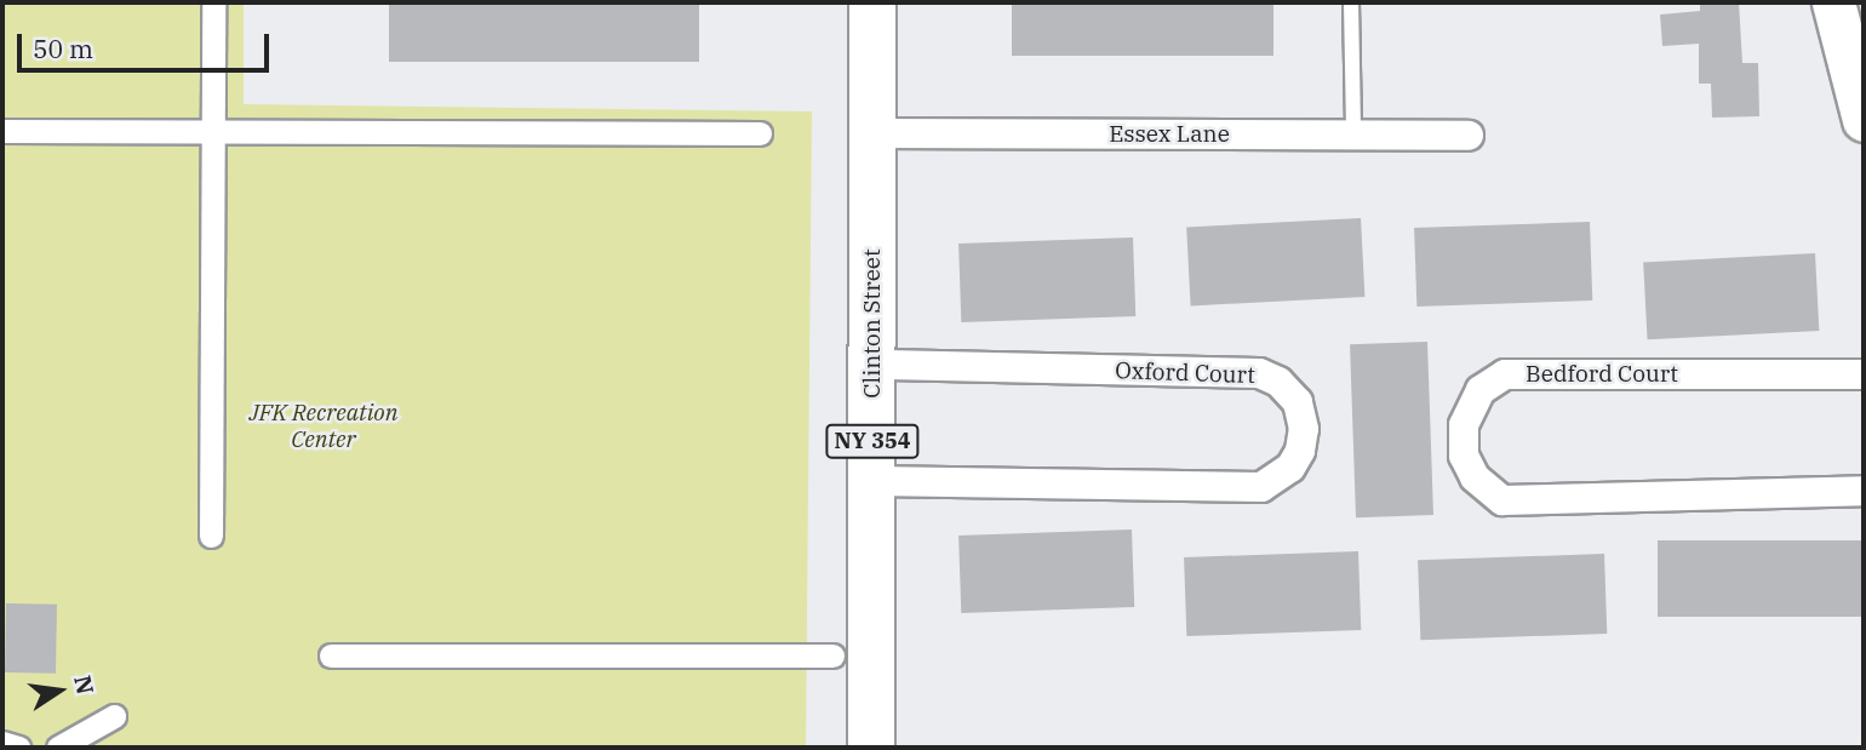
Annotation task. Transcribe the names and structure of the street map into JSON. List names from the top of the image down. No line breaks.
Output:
{"streets":{"main road":["Clinton Street","NY 354"],"street":["Essex Lane","Oxford Court","Bedford Court"]},"crossings":[["Essex Lane","Clinton Street"],["Clinton Street","Oxford Court"]],"parks":["JFK Recreation Center"],"scale_bar":"50 m","north":"right"}
